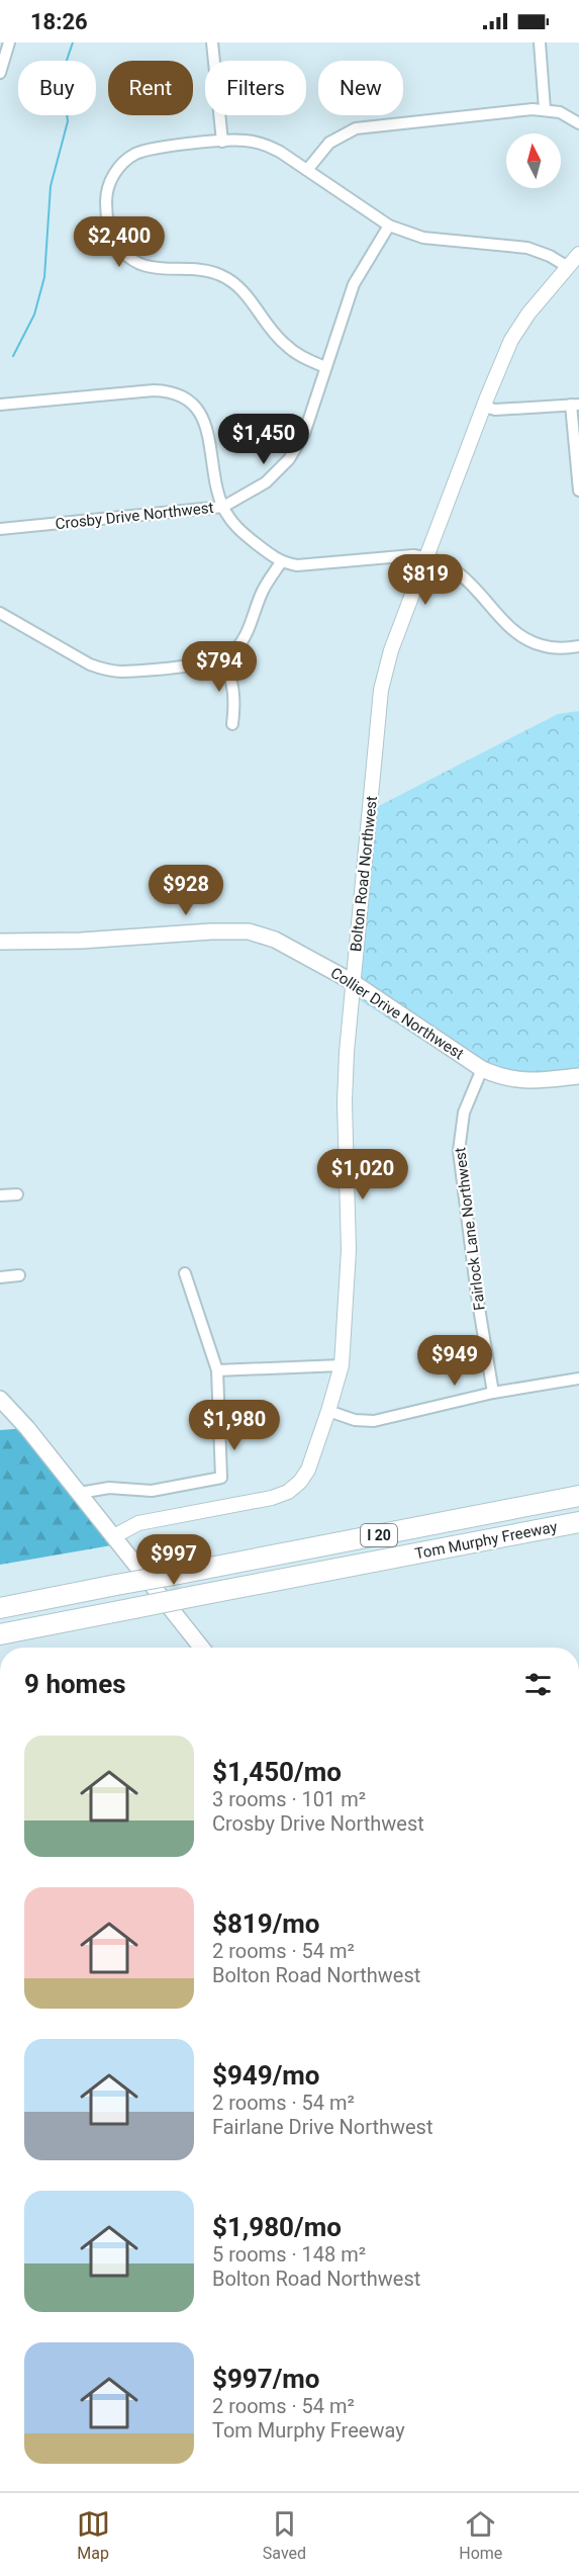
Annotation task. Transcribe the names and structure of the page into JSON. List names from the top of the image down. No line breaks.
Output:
{"streets":{"highway":["I 20","Tom Murphy Freeway"],"main road":["Collier Drive Northwest"],"street":["Crosby Drive Northwest","Bolton Road Northwest","Fairlock Lane Northwest"]},"crossings":[["Bolton Road Northwest","Collier Drive Northwest"],["Collier Drive Northwest","Fairlock Lane Northwest"]],"north":"top","page":{"status":"18:26","chip":["Buy","Rent","Filters","New"],"price":["$2,400","$1,450","$819","$794","$928","$1,020","$949","$1,980","$997"],"heading":"9 homes","list":[{"name":"$1,450/mo","note":"3 rooms · 101 m² · Crosby Drive Northwest"},{"name":"$819/mo","note":"2 rooms · 54 m² · Bolton Road Northwest"},{"name":"$949/mo","note":"2 rooms · 54 m² · Fairlane Drive Northwest"},{"name":"$1,980/mo","note":"5 rooms · 148 m² · Bolton Road Northwest"},{"name":"$997/mo","note":"2 rooms · 54 m² · Tom Murphy Freeway"}],"tabs":["Map","Saved","Home"]}}
